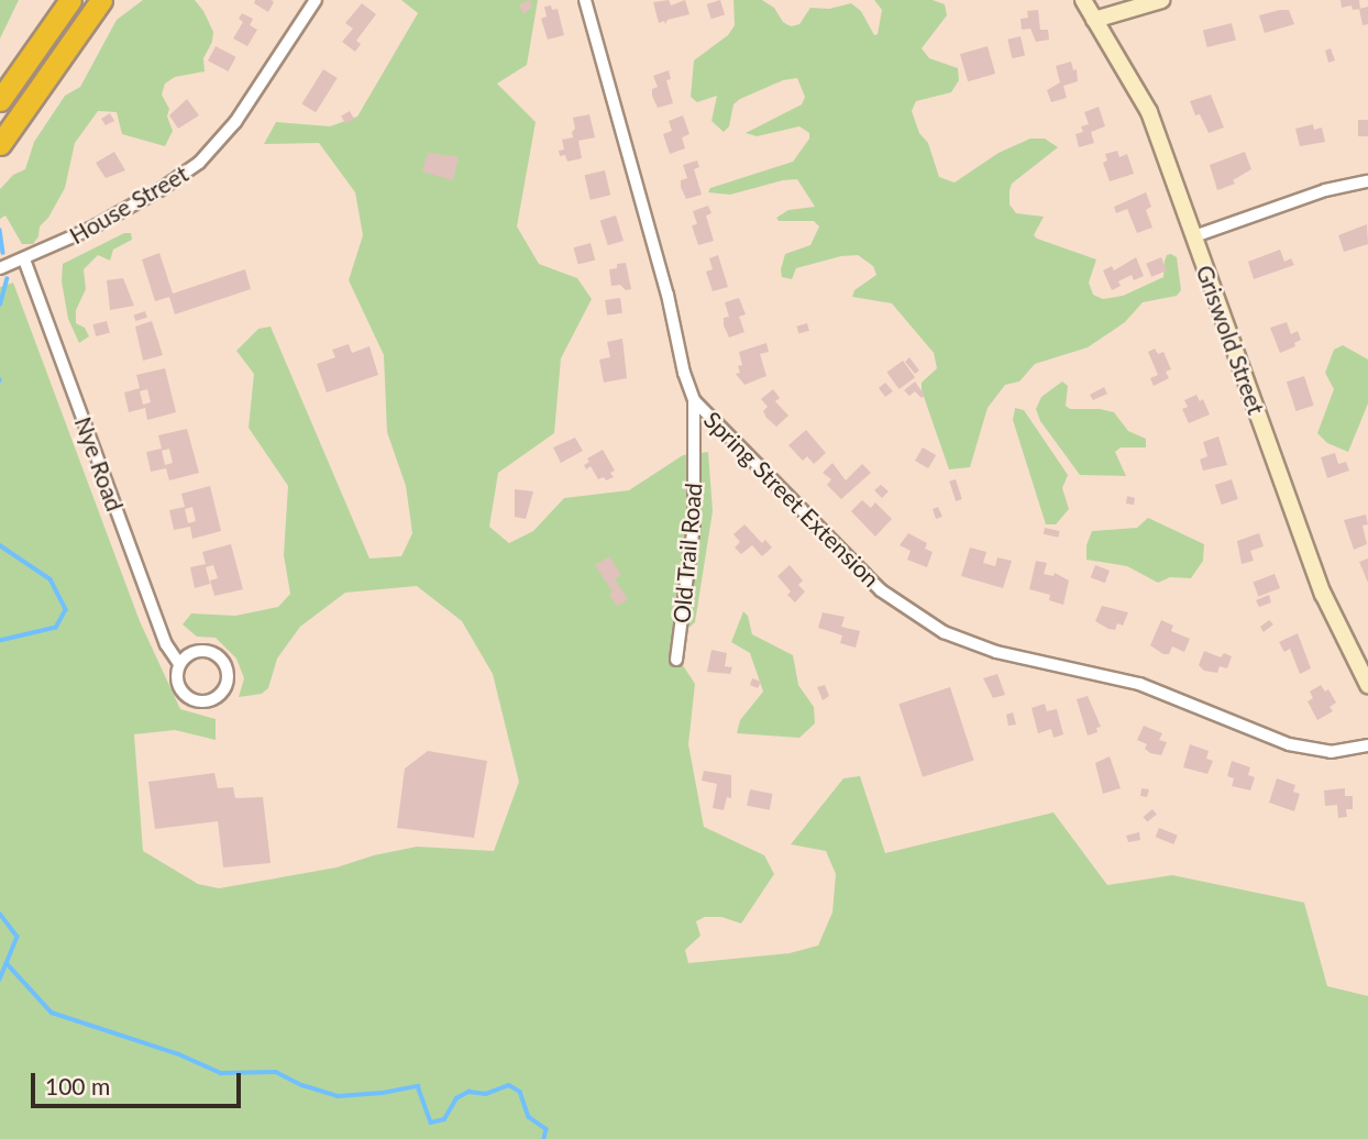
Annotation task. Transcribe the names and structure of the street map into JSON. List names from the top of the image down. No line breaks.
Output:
{"streets":{"main road":["Griswold Street"],"street":["House Street","Nye Road","Spring Street Extension","Old Trail Road"]},"crossings":[["House Street","Nye Road"],["Spring Street Extension","Old Trail Road"]],"scale_bar":"100 m"}
